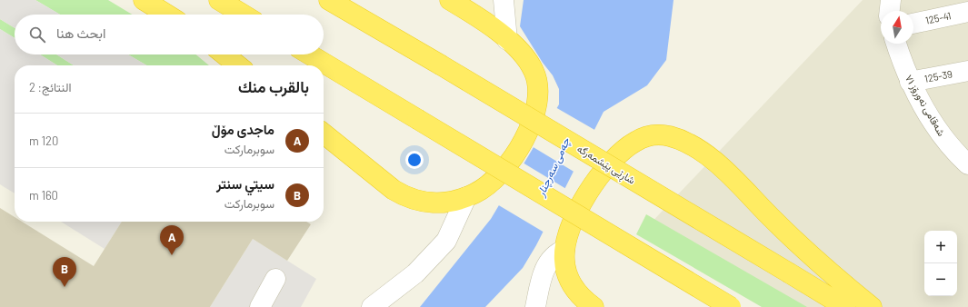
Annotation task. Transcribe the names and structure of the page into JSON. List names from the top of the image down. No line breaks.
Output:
{"streets":{"highway":["شاڕێی پێشمەرگە"],"street":["125-41","125-39","شەقامی نەورۆز ٧١"]},"crossings":[["125-39","شەقامی نەورۆز ٧١"]],"water":["چەمی سەرچنار"],"north":"top","page":{"search":"ابحث هنا","heading":["بالقرب منك","النتائج: 2"],"list":[{"mark":"A","name":"ماجدی مۆڵ","note":"سوبرماركت","value":"120 m"},{"mark":"B","name":"سيتي سنتر","note":"سوبرماركت","value":"160 m"}],"pins":["A","B"],"map_buttons":["+","−"]}}
